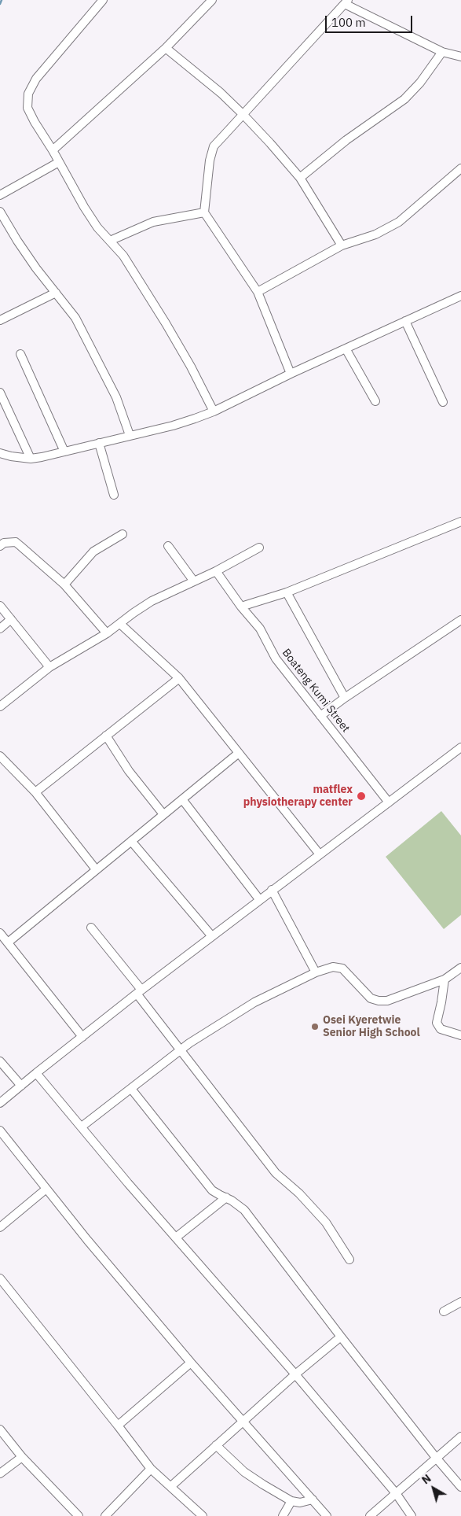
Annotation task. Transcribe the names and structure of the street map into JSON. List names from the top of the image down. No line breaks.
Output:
{"streets":{"street":["Boateng Kumi Street"]},"places":["matflex physiotherapy center","Osei Kyeretwie Senior High School"],"scale_bar":"100 m","north":"top left"}
